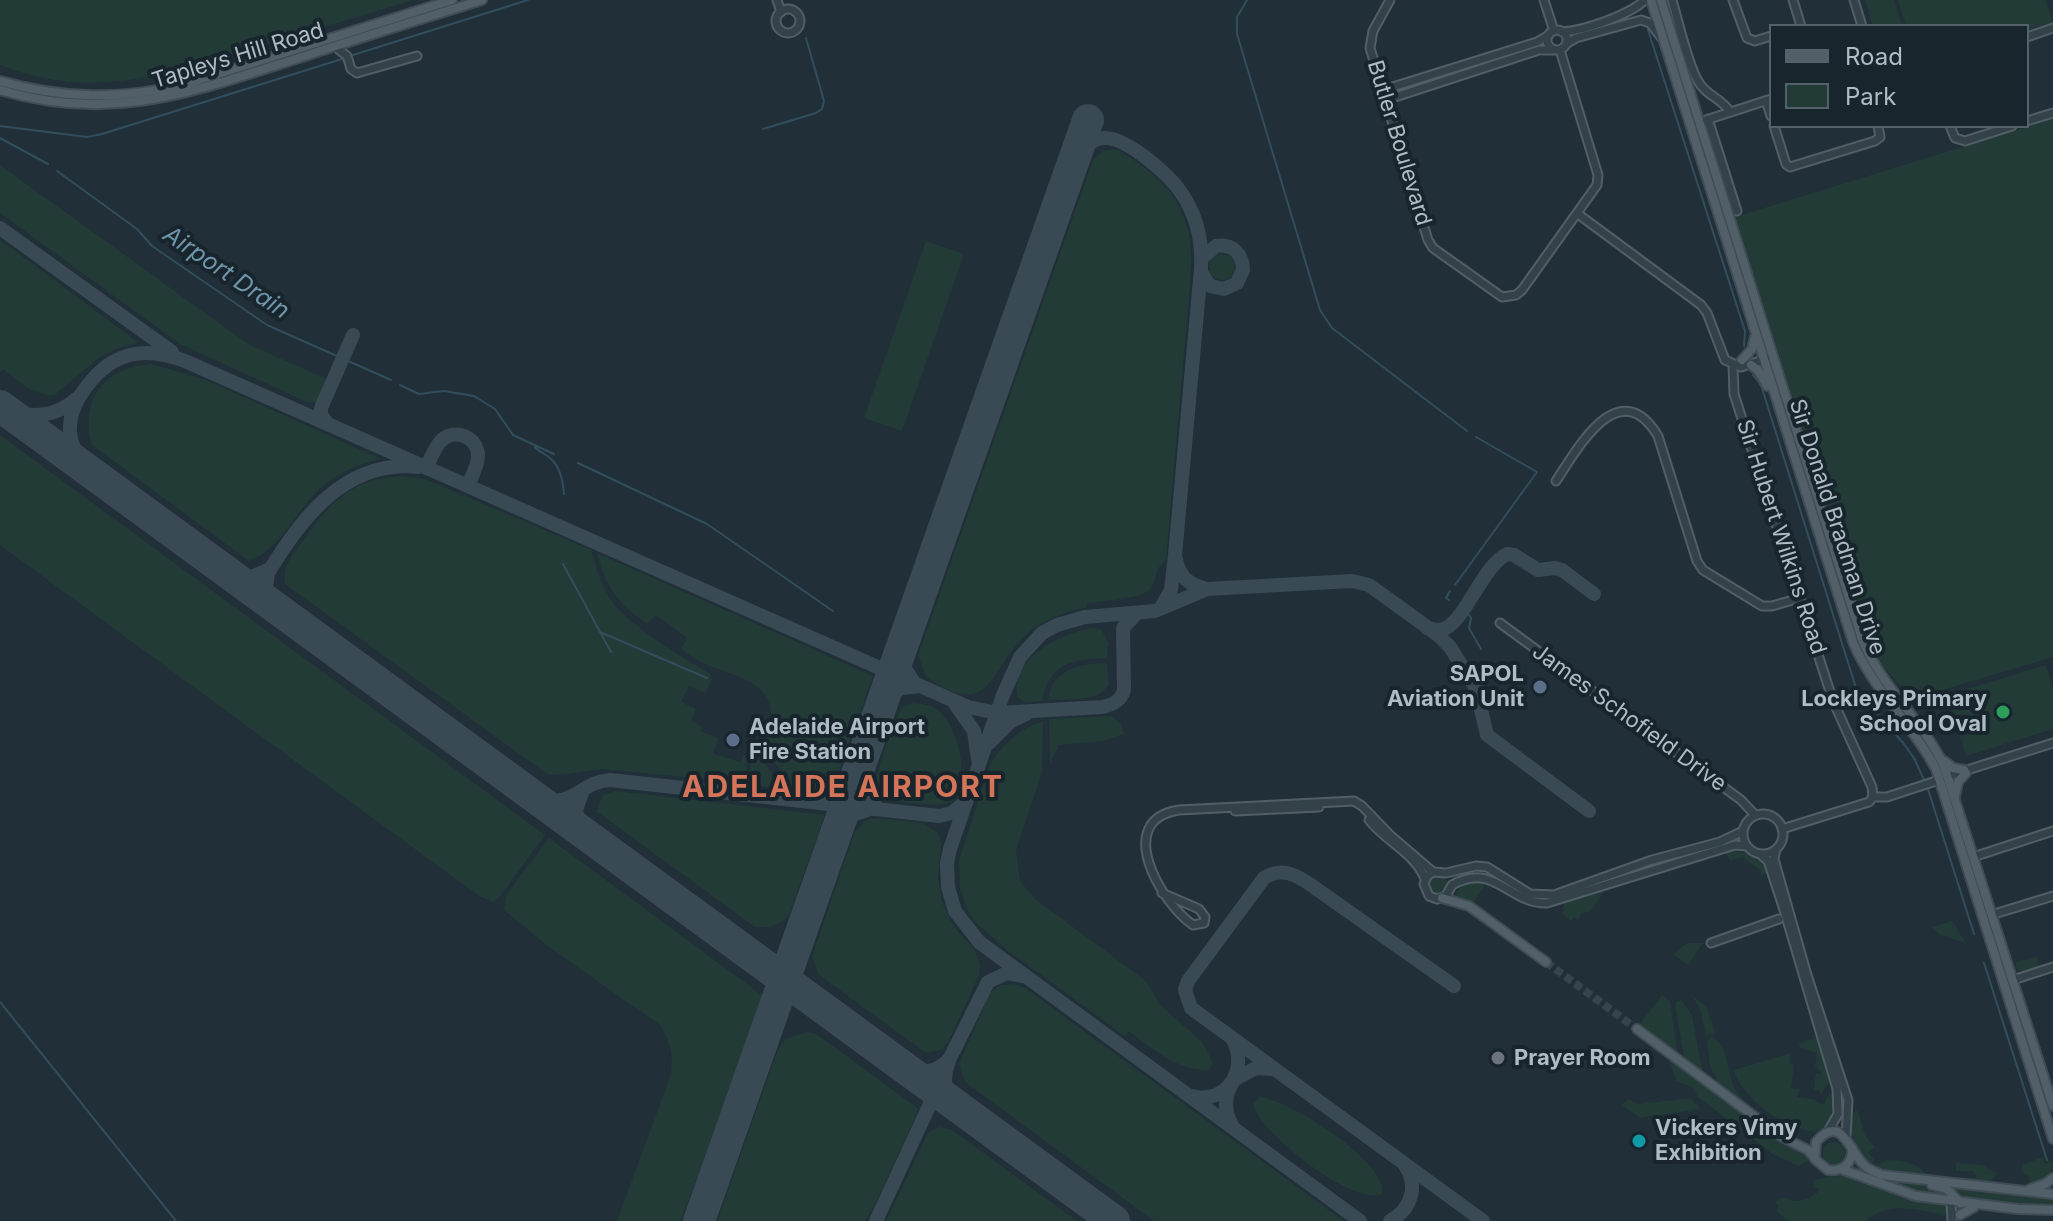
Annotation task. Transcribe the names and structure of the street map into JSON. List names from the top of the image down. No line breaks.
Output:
{"streets":{"main road":["Tapleys Hill Road","Sir Donald Bradman Drive"],"street":["Butler Boulevard","Sir Hubert Wilkins Road","James Schofield Drive"]},"districts":["ADELAIDE AIRPORT"],"water":["Airport Drain"],"places":["SAPOL Aviation Unit","Lockleys Primary School Oval","Adelaide Airport Fire Station","Prayer Room","Vickers Vimy Exhibition"],"legend":["Road","Park"]}
